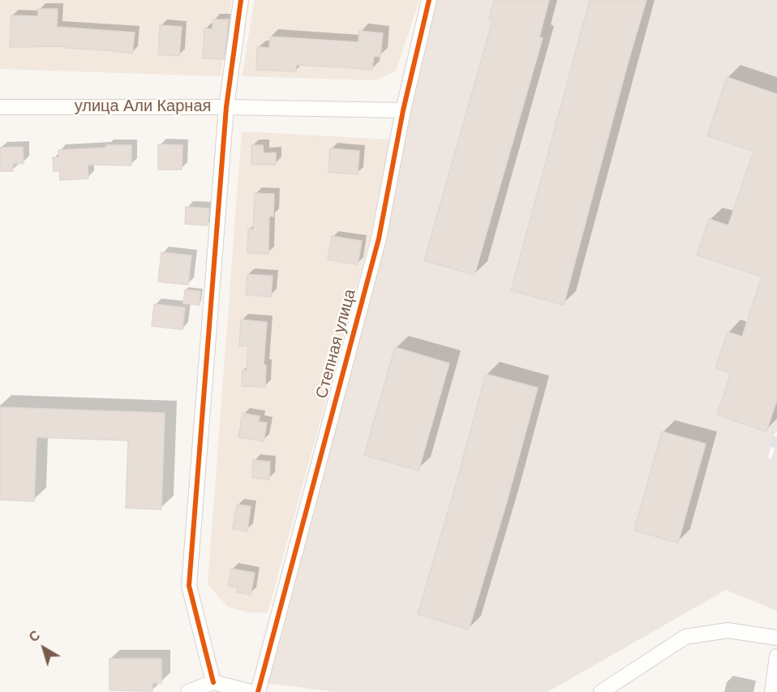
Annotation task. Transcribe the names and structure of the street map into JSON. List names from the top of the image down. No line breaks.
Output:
{"streets":{"street":["улица Али Карная","Степная улица"]},"crossings":[["улица Али Карная","Степная улица"]],"north":"top left"}
